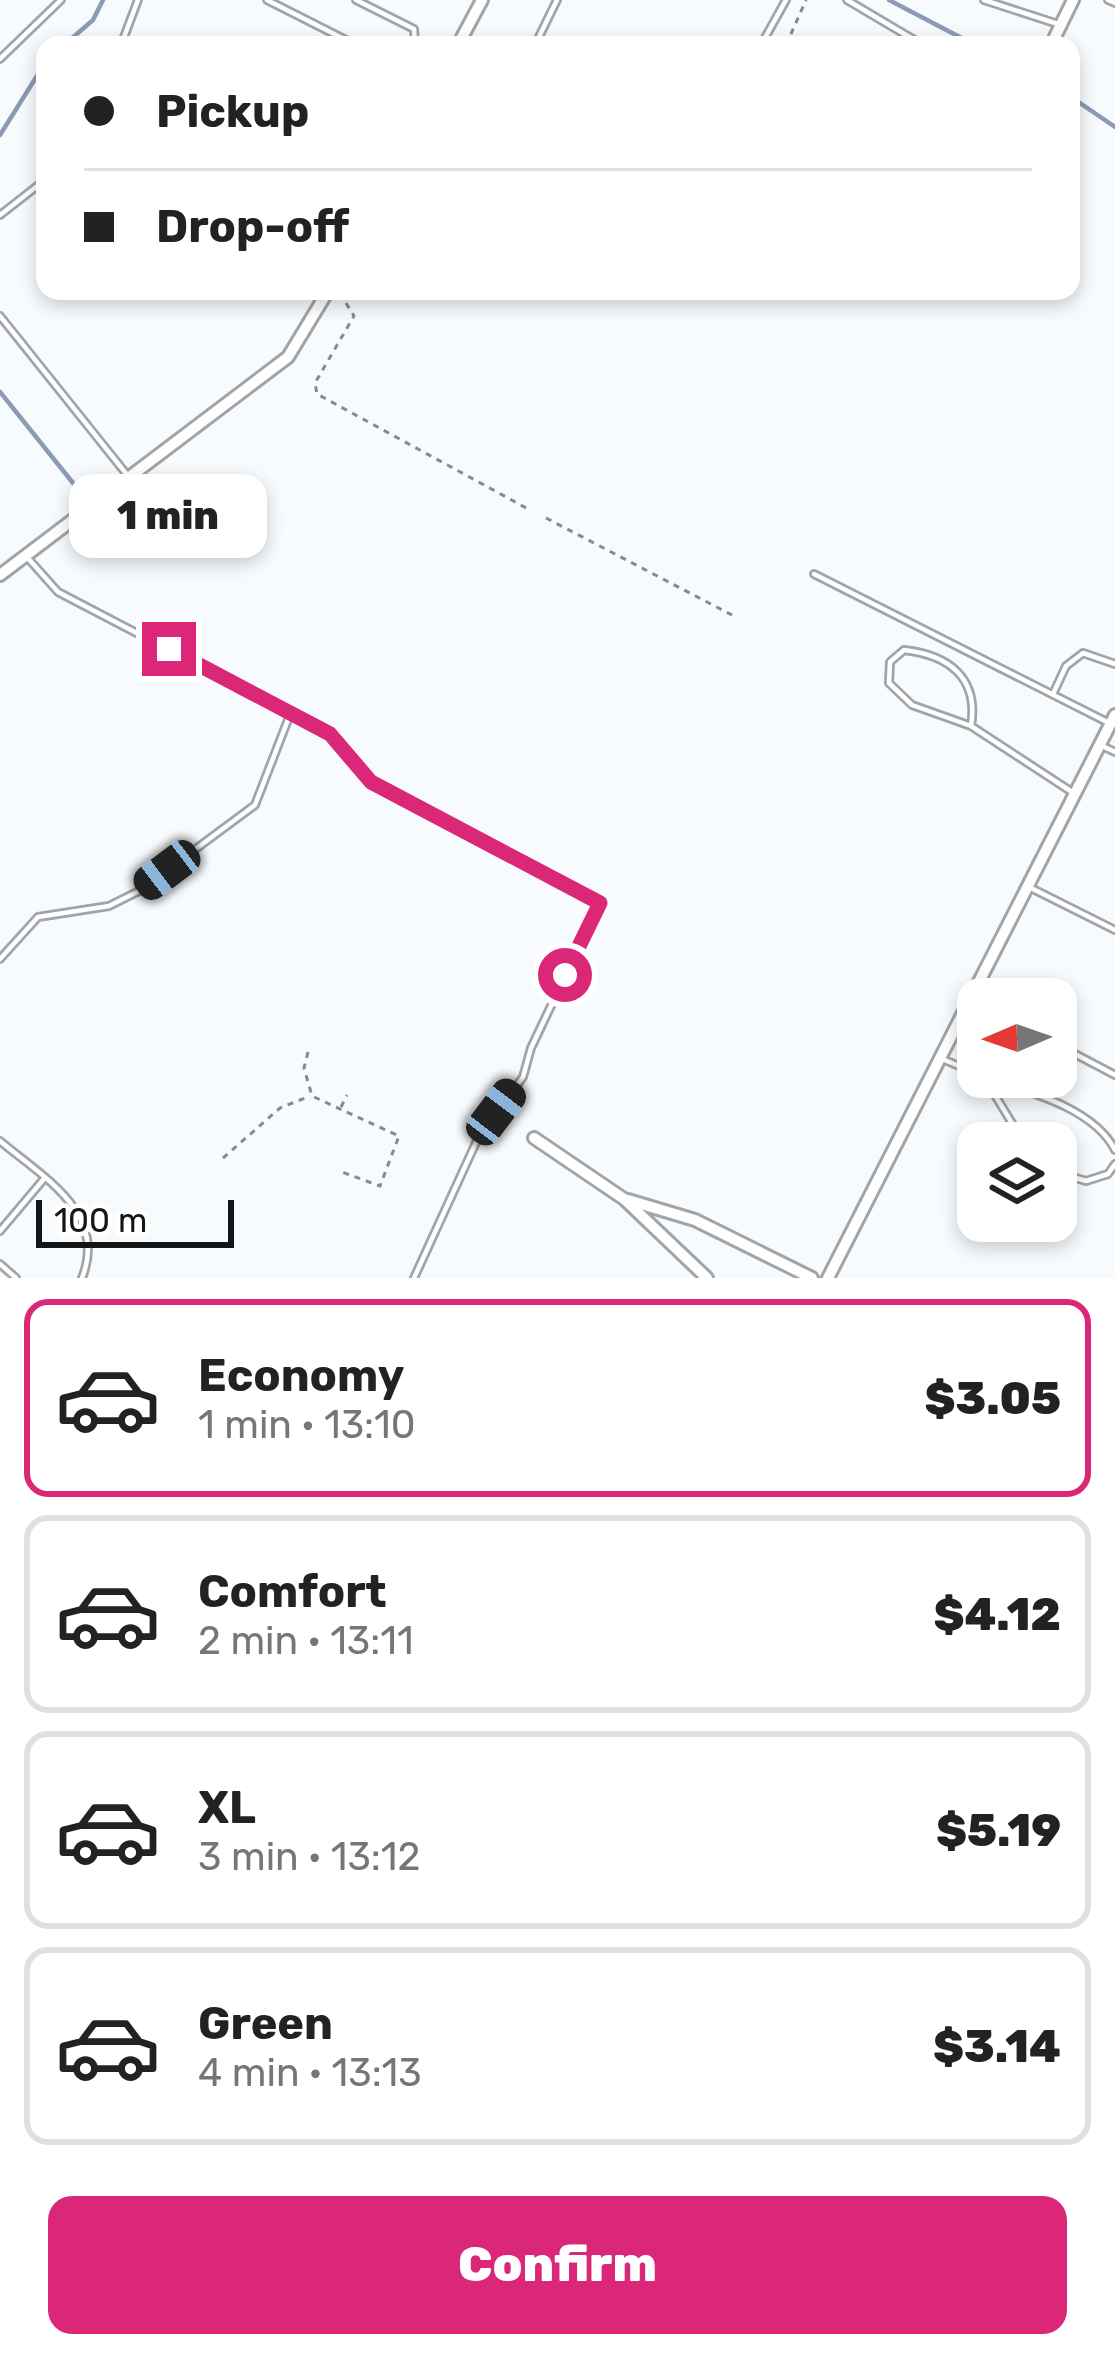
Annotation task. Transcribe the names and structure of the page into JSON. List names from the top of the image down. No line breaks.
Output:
{"scale_bar":"100 m","north":"left","page":{"banner":["Pickup","Drop-off"],"bubble":"1 min","scale":"100 m","list":[{"name":"Economy","note":"1 min · 13:10","value":"$3.05"},{"name":"Comfort","note":"2 min · 13:11","value":"$4.12"},{"name":"XL","note":"3 min · 13:12","value":"$5.19"},{"name":"Green","note":"4 min · 13:13","value":"$3.14"}],"buttons":"Confirm"}}
